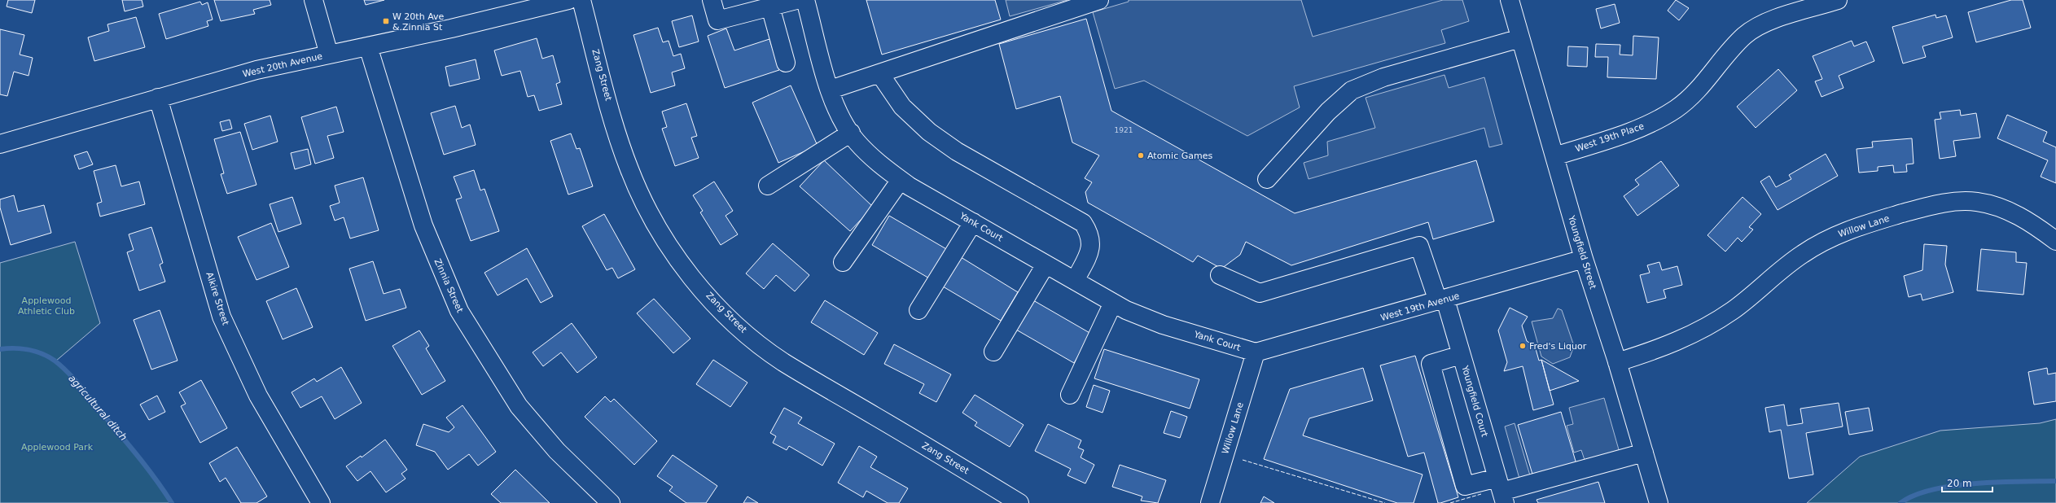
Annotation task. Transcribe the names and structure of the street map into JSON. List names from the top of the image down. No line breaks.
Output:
{"streets":{"street":["West 20th Avenue","Zang Street","West 19th Place","Willow Lane","Yank Court","Youngfield Street","Zinnia Street","Alkire Street","West 19th Avenue","Youngfield Court"]},"crossings":[["West 20th Avenue","Zinnia Street"],["West 20th Avenue","Alkire Street"],["West 19th Place","Youngfield Street"],["Willow Lane","Yank Court"],["Willow Lane","Youngfield Street"],["Willow Lane","West 19th Avenue"],["Yank Court","West 19th Avenue"],["Youngfield Street","West 19th Avenue"],["West 19th Avenue","Youngfield Court"]],"water":["agricultural ditch"],"parks":["Applewood Athletic Club","Applewood Park"],"places":{"transit":["W 20th Ave & Zinnia St"],"other":["Atomic Games","Fred's Liquor"]},"house_numbers":["1921"],"scale_bar":"20 m"}
